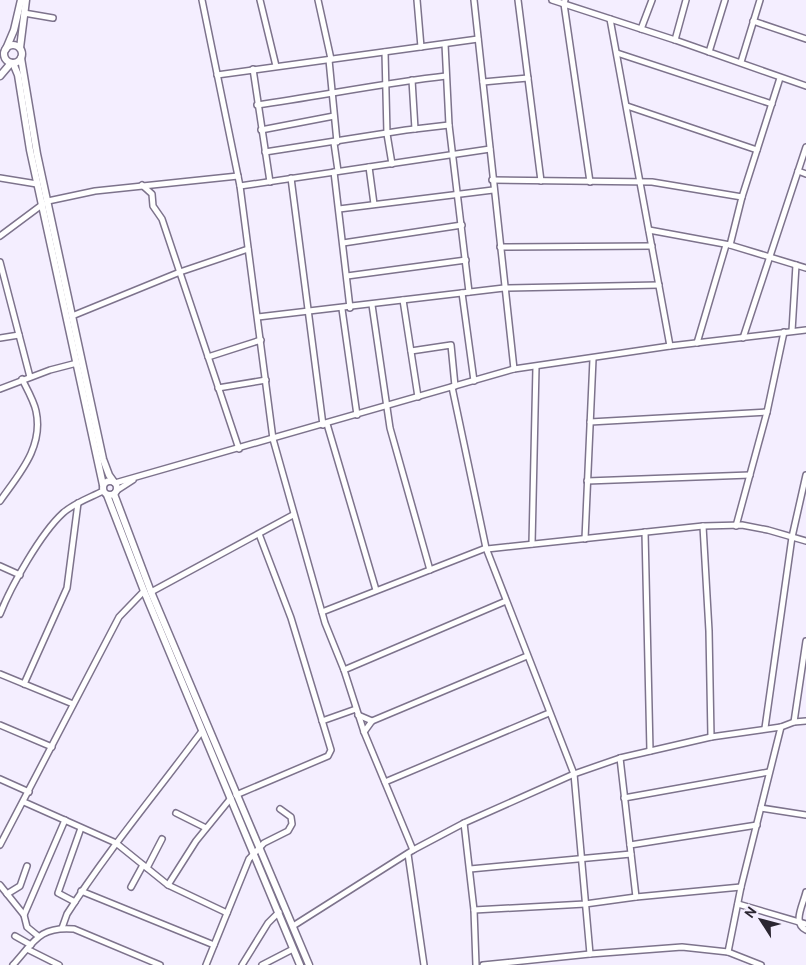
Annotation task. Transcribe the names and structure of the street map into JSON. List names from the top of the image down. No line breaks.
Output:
{"north":"top left"}
